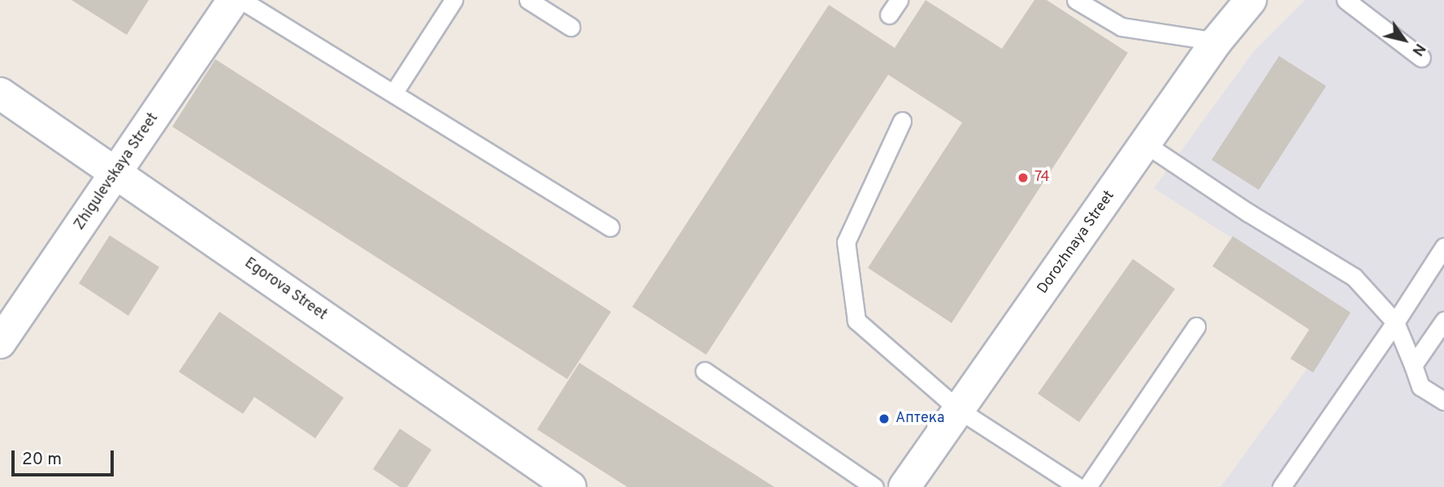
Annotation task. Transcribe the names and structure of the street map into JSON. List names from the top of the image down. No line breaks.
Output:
{"streets":{"street":["Zhigulevskaya Street","Dorozhnaya Street","Egorova Street"]},"crossings":[["Zhigulevskaya Street","Egorova Street"]],"places":["74","Аптека"],"scale_bar":"20 m","north":"bottom right"}
